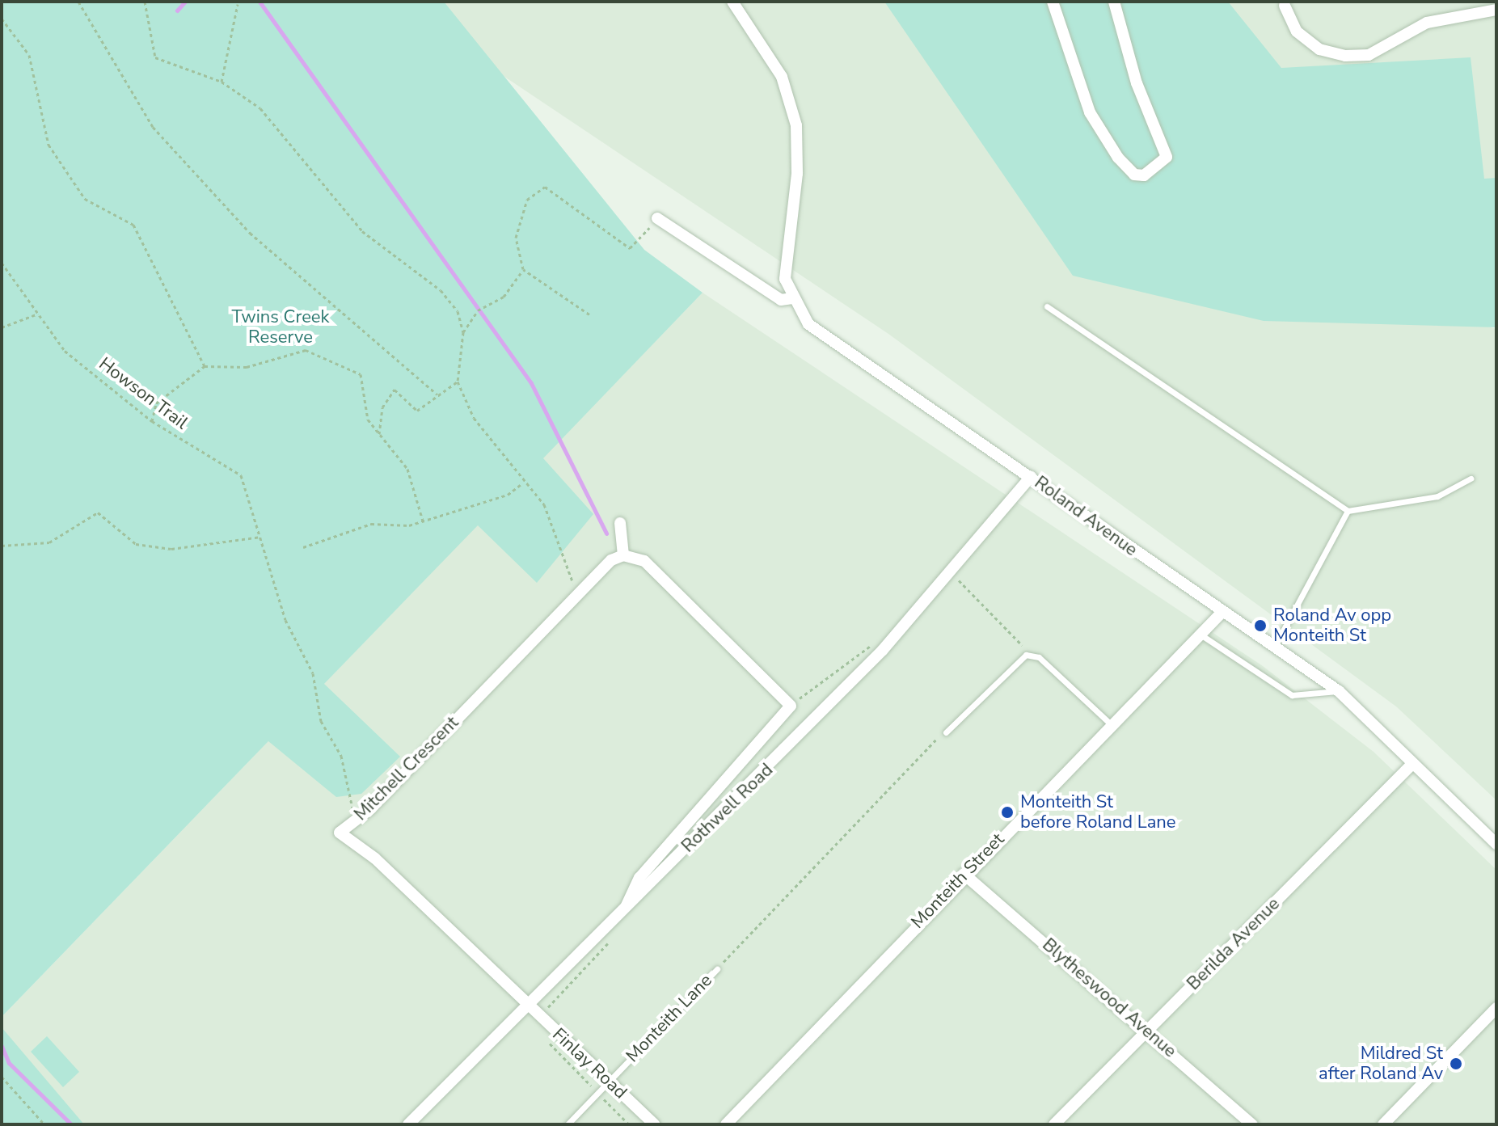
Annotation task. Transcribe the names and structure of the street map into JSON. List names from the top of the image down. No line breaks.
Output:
{"streets":{"street":["Roland Avenue","Mitchell Crescent","Rothwell Road","Monteith Street","Berilda Avenue","Blytheswood Avenue","Finlay Road"],"lane":["Monteith Lane"],"path":["Howson Trail"]},"crossings":[["Howson Trail","Mitchell Crescent"],["Roland Avenue","Rothwell Road"],["Roland Avenue","Monteith Street"],["Roland Avenue","Berilda Avenue"],["Mitchell Crescent","Rothwell Road"],["Mitchell Crescent","Finlay Road"],["Rothwell Road","Finlay Road"],["Monteith Street","Blytheswood Avenue"],["Berilda Avenue","Blytheswood Avenue"],["Monteith Lane","Finlay Road"]],"parks":["Twins Creek Reserve"],"places":["Roland Av opp Monteith St","Monteith St before Roland Lane","Mildred St after Roland Av"]}
